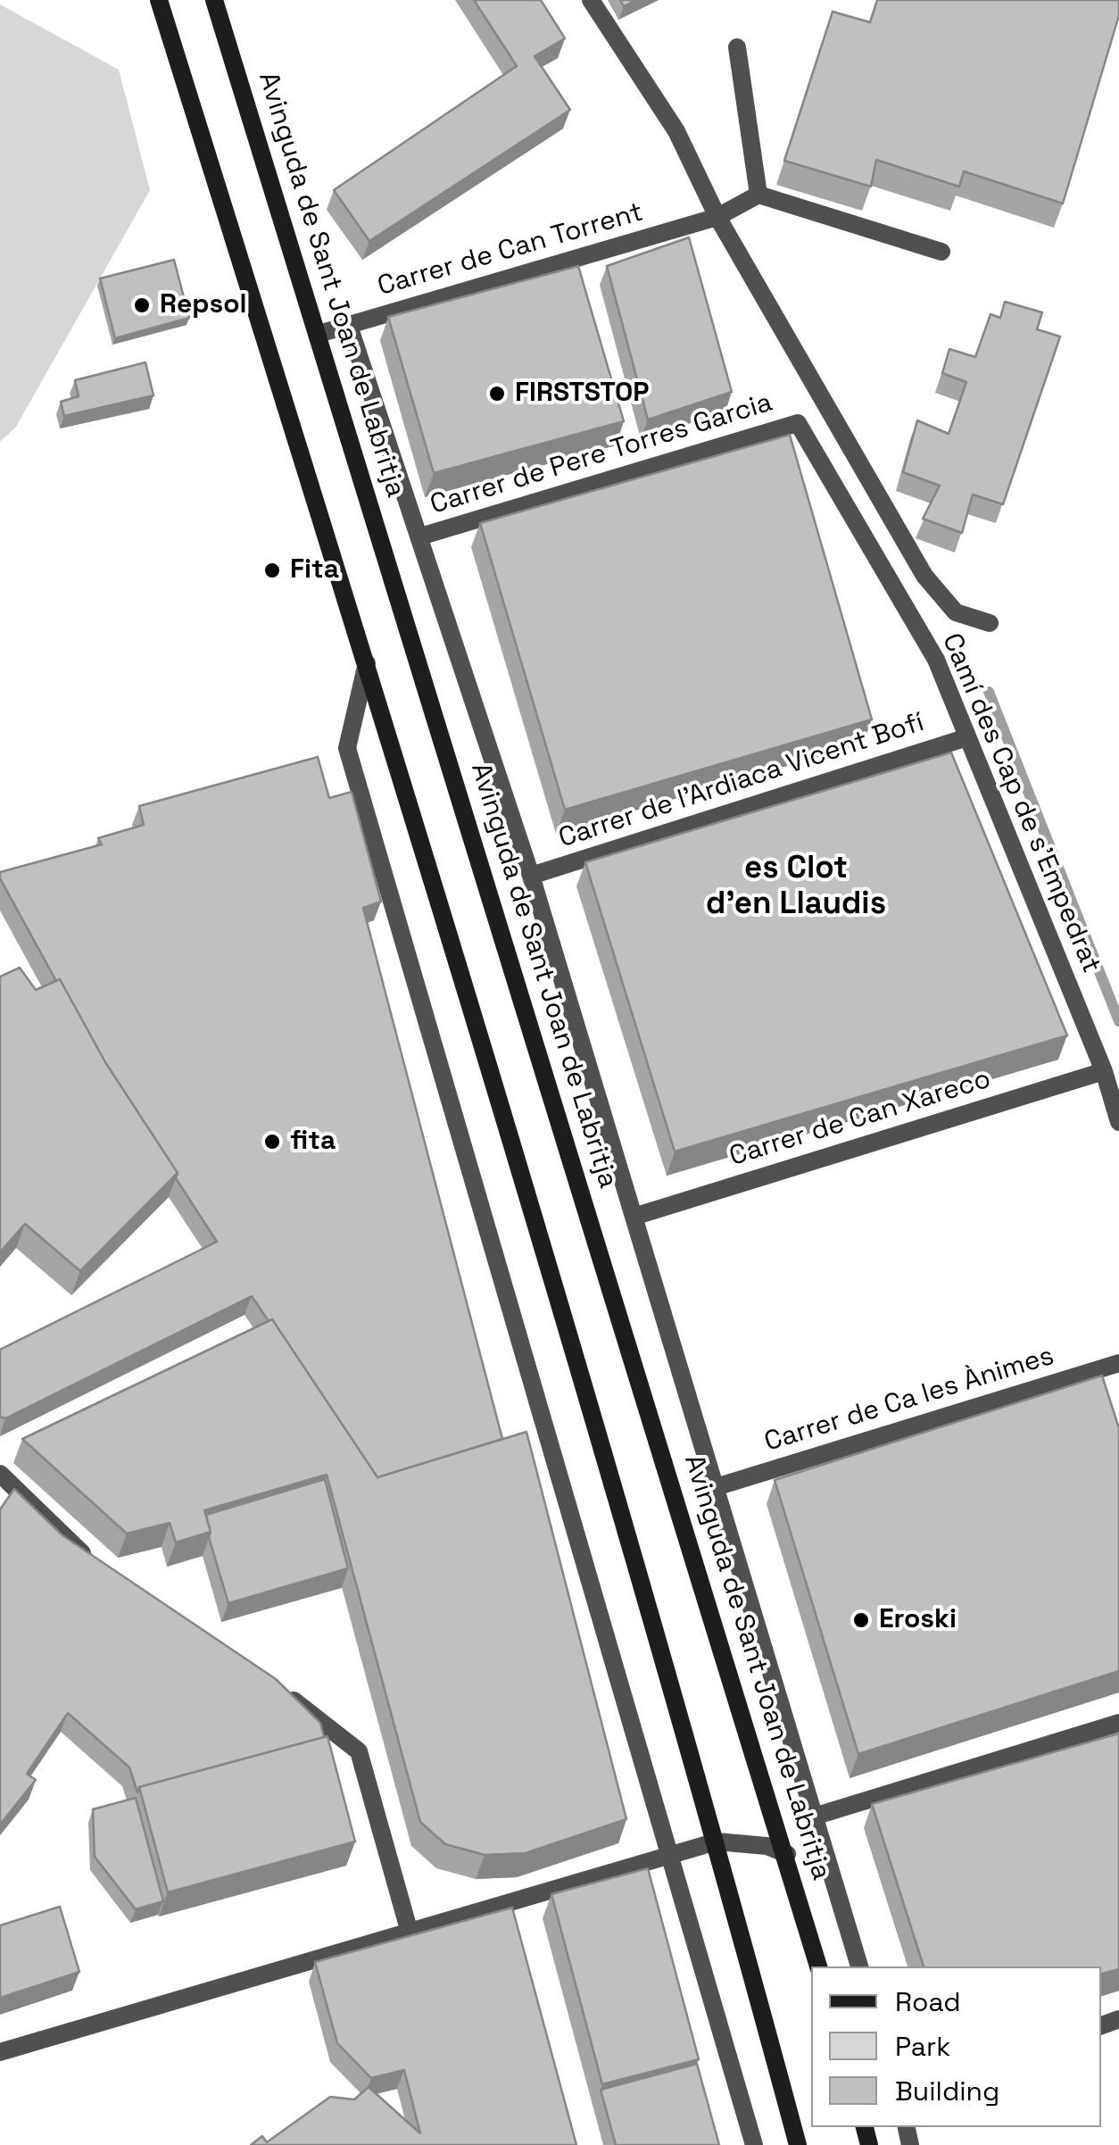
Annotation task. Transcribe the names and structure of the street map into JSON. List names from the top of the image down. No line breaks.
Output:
{"streets":{"main road":["Avinguda de Sant Joan de Labritja"],"street":["Carrer de Can Torrent","Carrer de Pere Torres Garcia","Carrer de l'Ardiaca Vicent Bofí","Camí des Cap de s'Empedrat","Carrer de Can Xareco","Carrer de Ca les Ànimes"]},"crossings":[["Carrer de Can Torrent","Avinguda de Sant Joan de Labritja"],["Avinguda de Sant Joan de Labritja","Carrer de Pere Torres Garcia"],["Avinguda de Sant Joan de Labritja","Carrer de l'Ardiaca Vicent Bofí"],["Avinguda de Sant Joan de Labritja","Carrer de Can Xareco"],["Avinguda de Sant Joan de Labritja","Carrer de Ca les Ànimes"],["Carrer de Pere Torres Garcia","Camí des Cap de s'Empedrat"],["Carrer de l'Ardiaca Vicent Bofí","Camí des Cap de s'Empedrat"],["Camí des Cap de s'Empedrat","Carrer de Can Xareco"]],"districts":["es Clot d'en Llaudis"],"places":["Repsol","FIRSTSTOP","Fita","fita","Eroski"],"legend":["Road","Park","Building"]}
